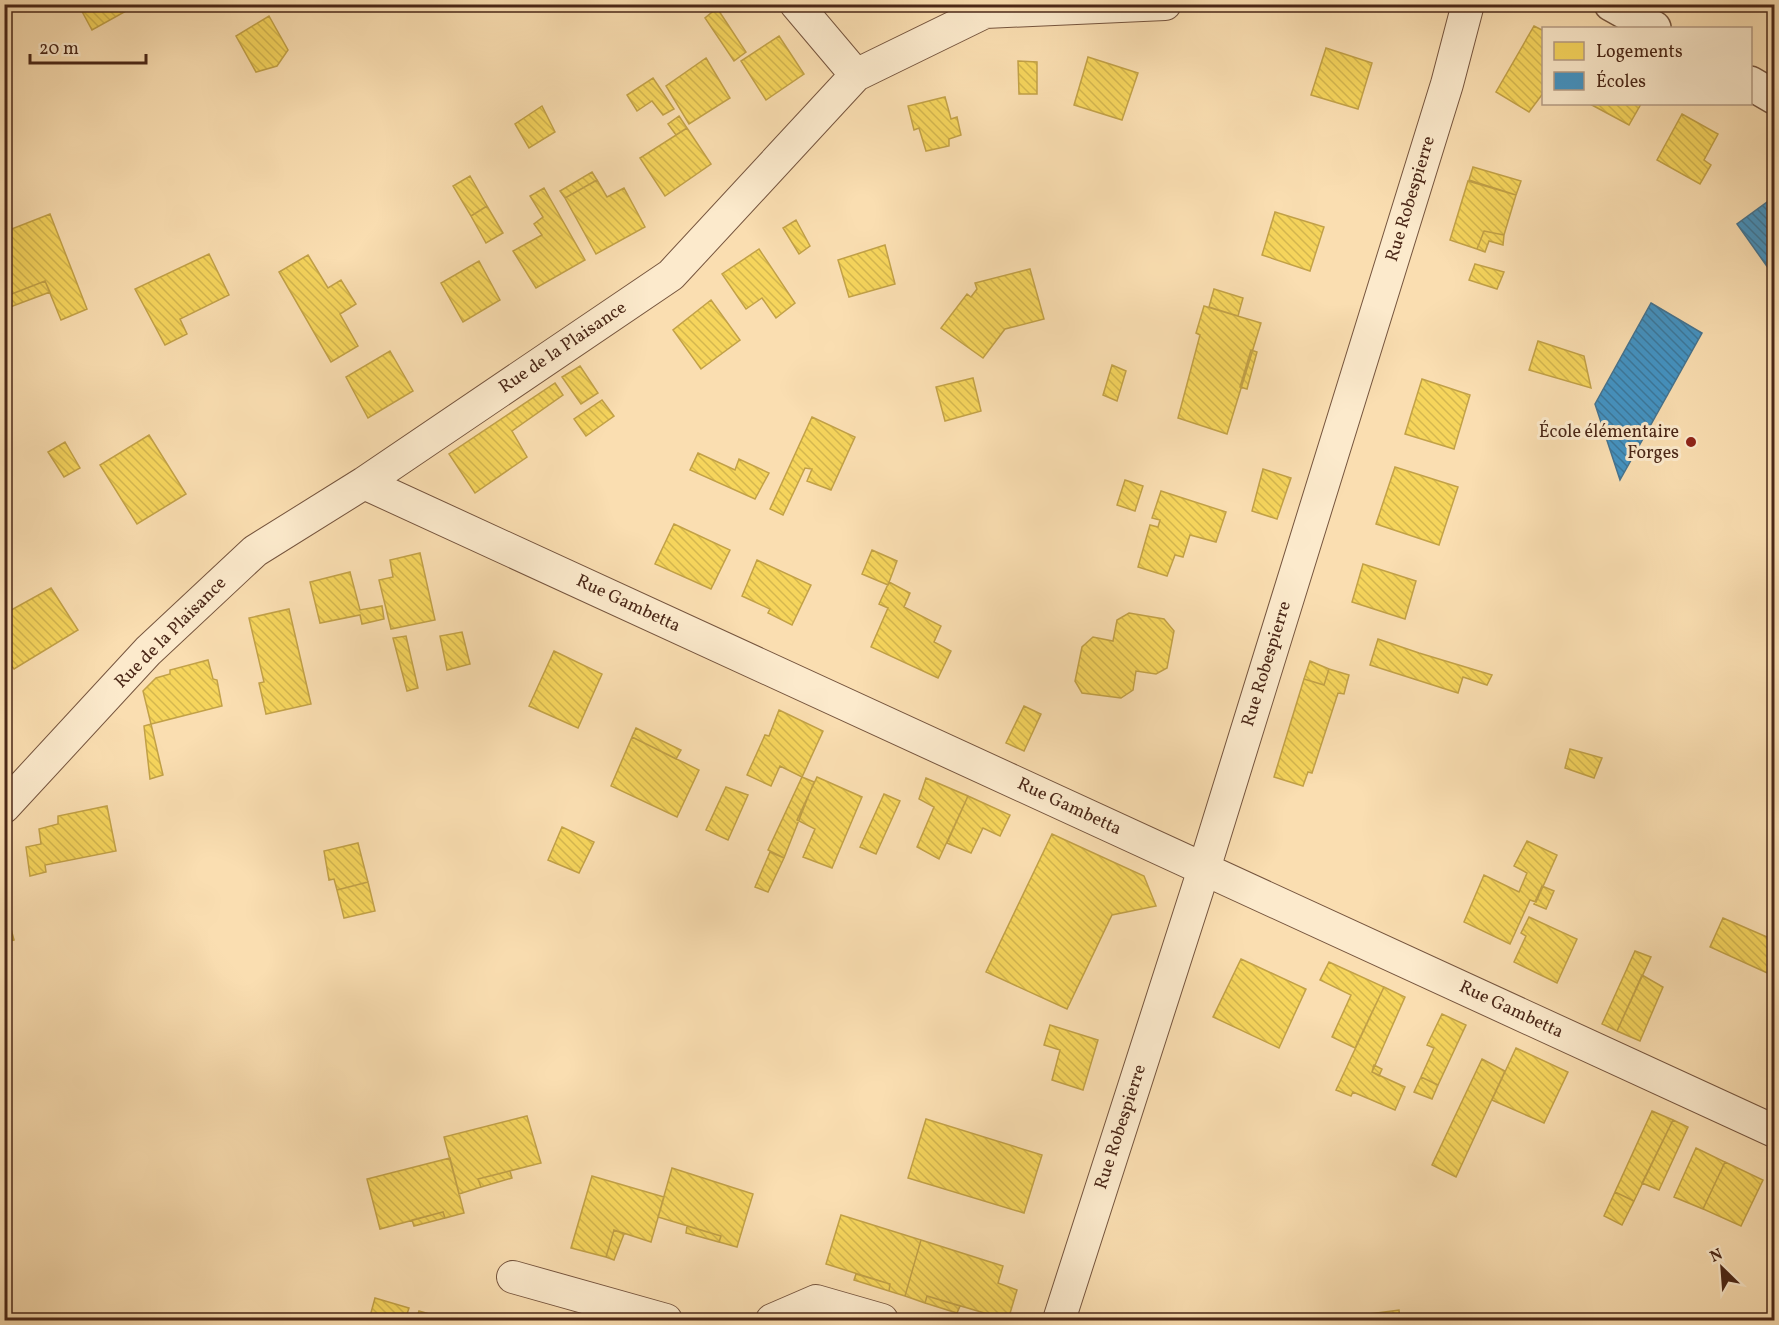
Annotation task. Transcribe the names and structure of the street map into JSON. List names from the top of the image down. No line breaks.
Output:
{"streets":{"street":["Rue Robespierre","Rue de la Plaisance","Rue Gambetta"]},"crossings":[["Rue Robespierre","Rue Gambetta"],["Rue de la Plaisance","Rue Gambetta"]],"places":["École élémentaire Forges"],"legend":["Logements","Écoles"],"scale_bar":"20 m","north":"top left"}
